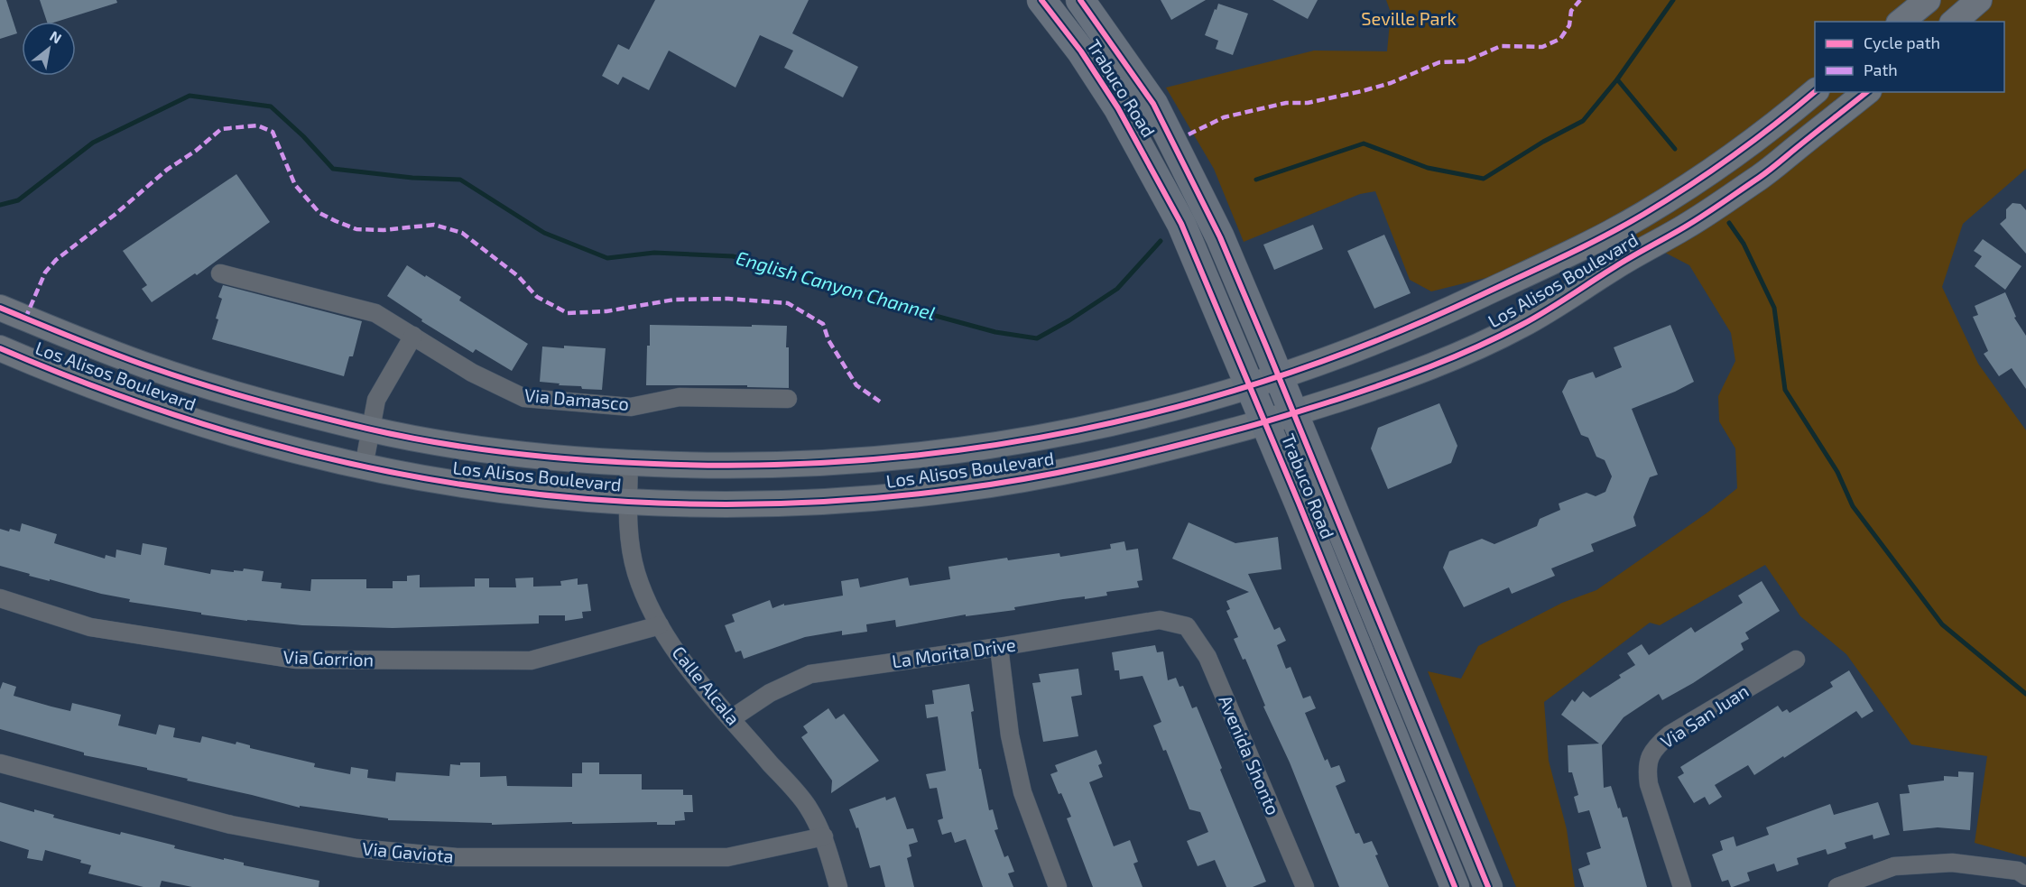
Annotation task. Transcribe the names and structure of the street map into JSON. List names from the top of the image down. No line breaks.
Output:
{"streets":{"main road":["Trabuco Road","Los Alisos Boulevard"],"street":["Via Damasco","La Morita Drive","Via Gorrion","Calle Alcala","Via San Juan","Avenida Shonto","Via Gaviota"]},"crossings":[["Trabuco Road","Los Alisos Boulevard"],["Los Alisos Boulevard","Calle Alcala"],["La Morita Drive","Calle Alcala"],["La Morita Drive","Avenida Shonto"],["Via Gorrion","Calle Alcala"],["Calle Alcala","Via Gaviota"]],"water":["English Canyon Channel"],"parks":["Seville Park"],"legend":["Cycle path","Path"],"north":"top right"}
